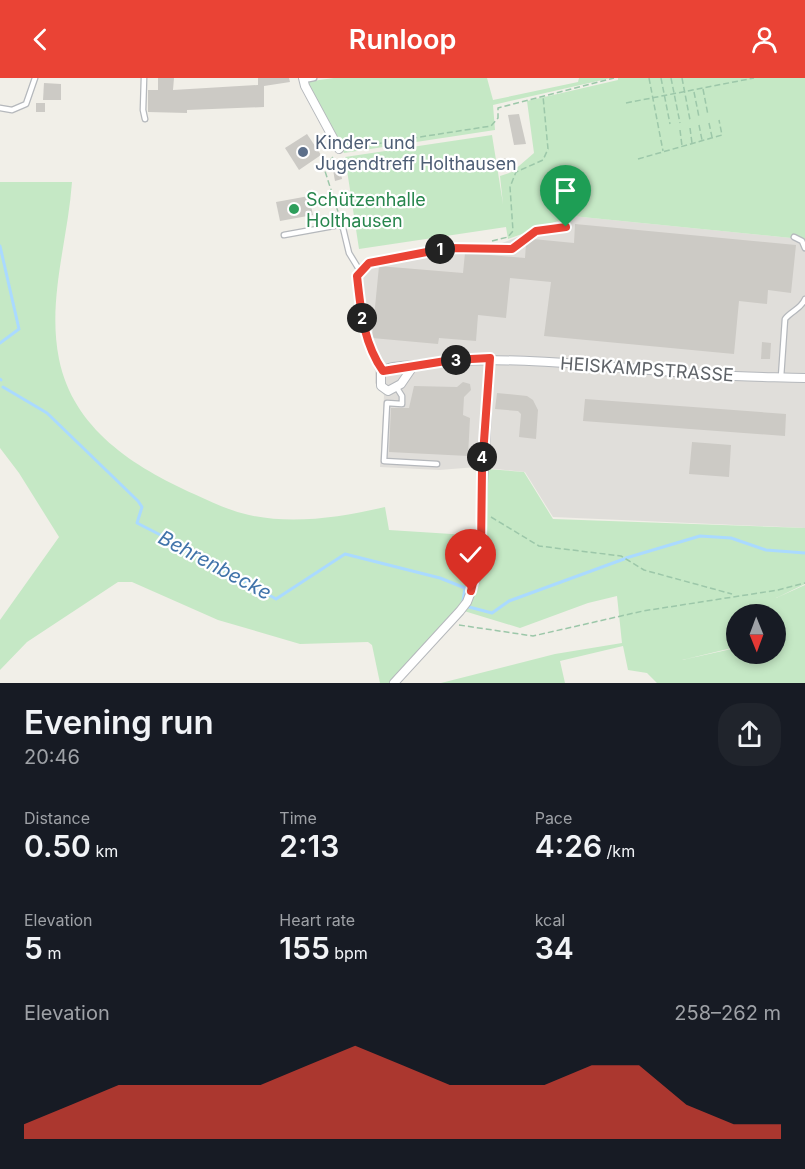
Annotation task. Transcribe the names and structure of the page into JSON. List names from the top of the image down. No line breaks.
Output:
{"streets":{"street":["HEISKAMPSTRASSE"]},"water":["Behrenbecke"],"places":["Kinder- und Jugendtreff Holthausen","Schützenhalle Holthausen"],"north":"bottom","page":{"header":"Runloop","pins":["1","2","3","4"],"heading":["Evening run","20:46"],"stats":[["Distance","0.50 km"],["Time","2:13"],["Pace","4:26 /km"],["Elevation","5 m"],["Heart rate","155 bpm"],["kcal","34"]],"chart":["Elevation","258–262 m"]}}
